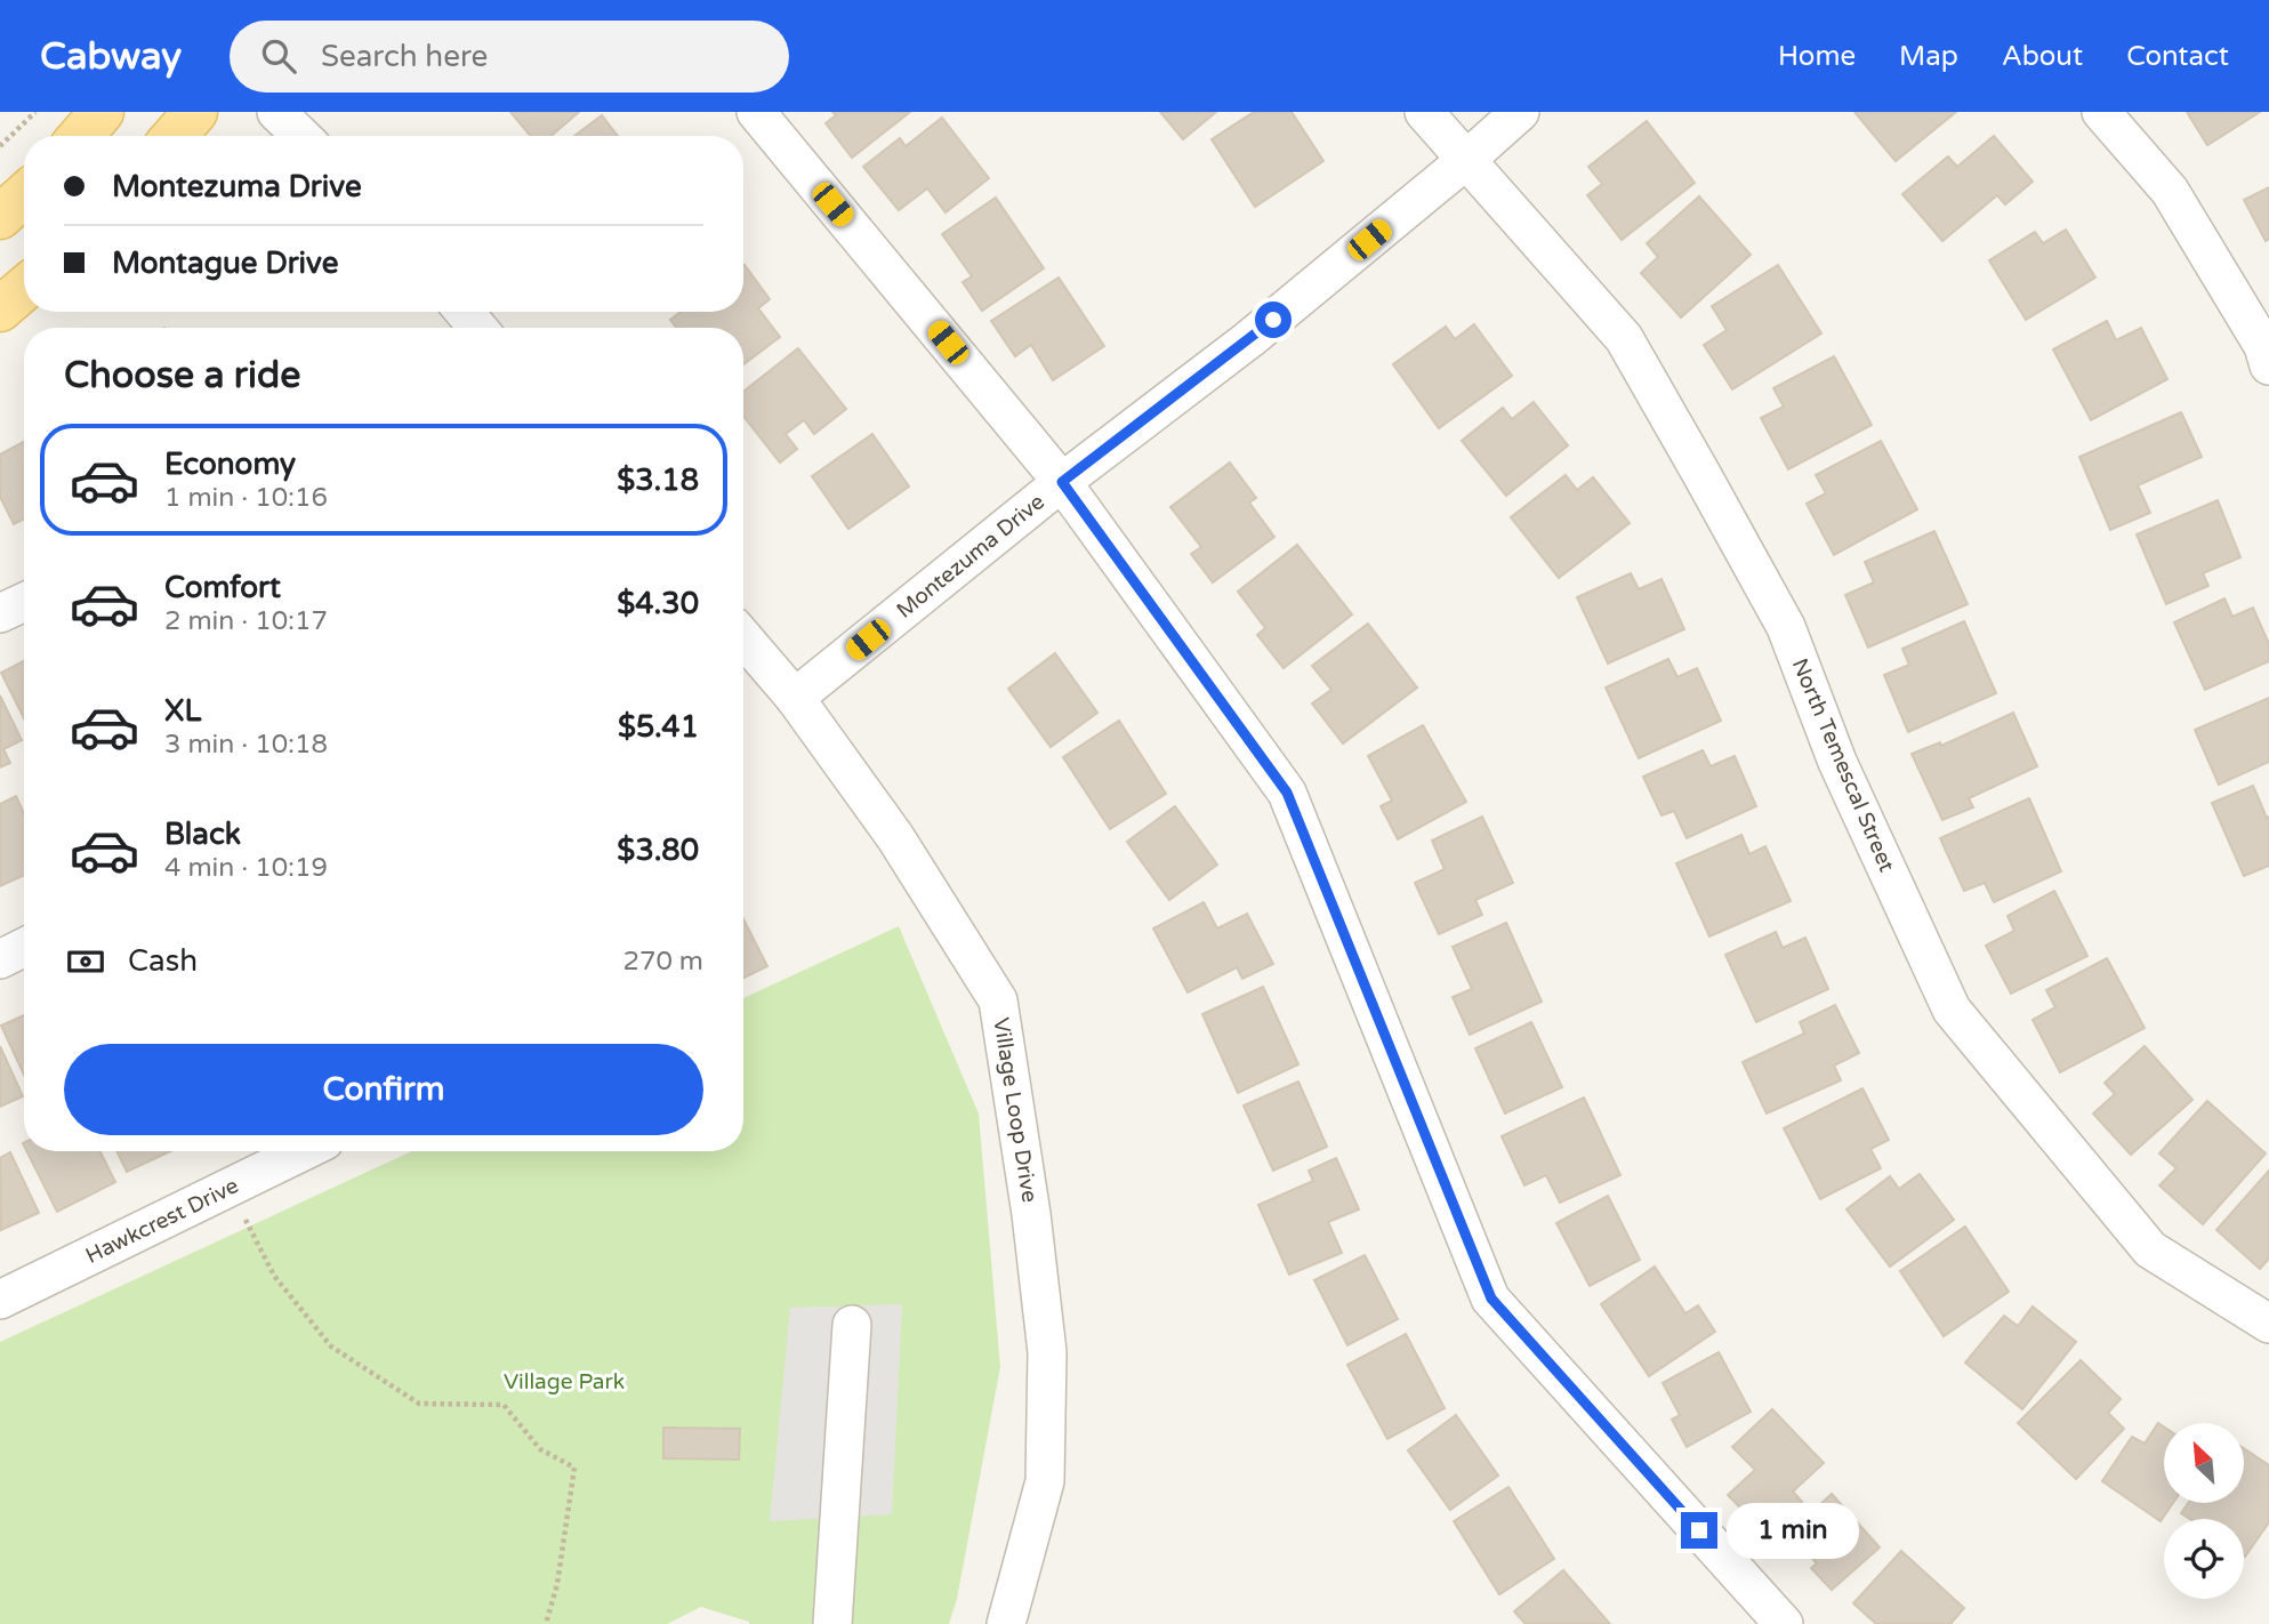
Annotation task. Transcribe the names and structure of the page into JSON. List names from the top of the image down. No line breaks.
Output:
{"streets":{"street":["Montezuma Drive","North Temescal Street","Village Loop Drive","Hawkcrest Drive"]},"crossings":[["Montezuma Drive","North Temescal Street"],["Montezuma Drive","Village Loop Drive"]],"parks":["Village Park"],"north":"top left","page":{"header":"Cabway","search":"Search here","nav":["Home","Map","About","Contact"],"banner":["Montezuma Drive","Montague Drive"],"heading":"Choose a ride","list":[{"name":"Economy","note":"1 min · 10:16","value":"$3.18"},{"name":"Comfort","note":"2 min · 10:17","value":"$4.30"},{"name":"XL","note":"3 min · 10:18","value":"$5.41"},{"name":"Black","note":"4 min · 10:19","value":"$3.80"}],"pay":["Cash","270 m"],"buttons":"Confirm","bubble":"1 min"}}
